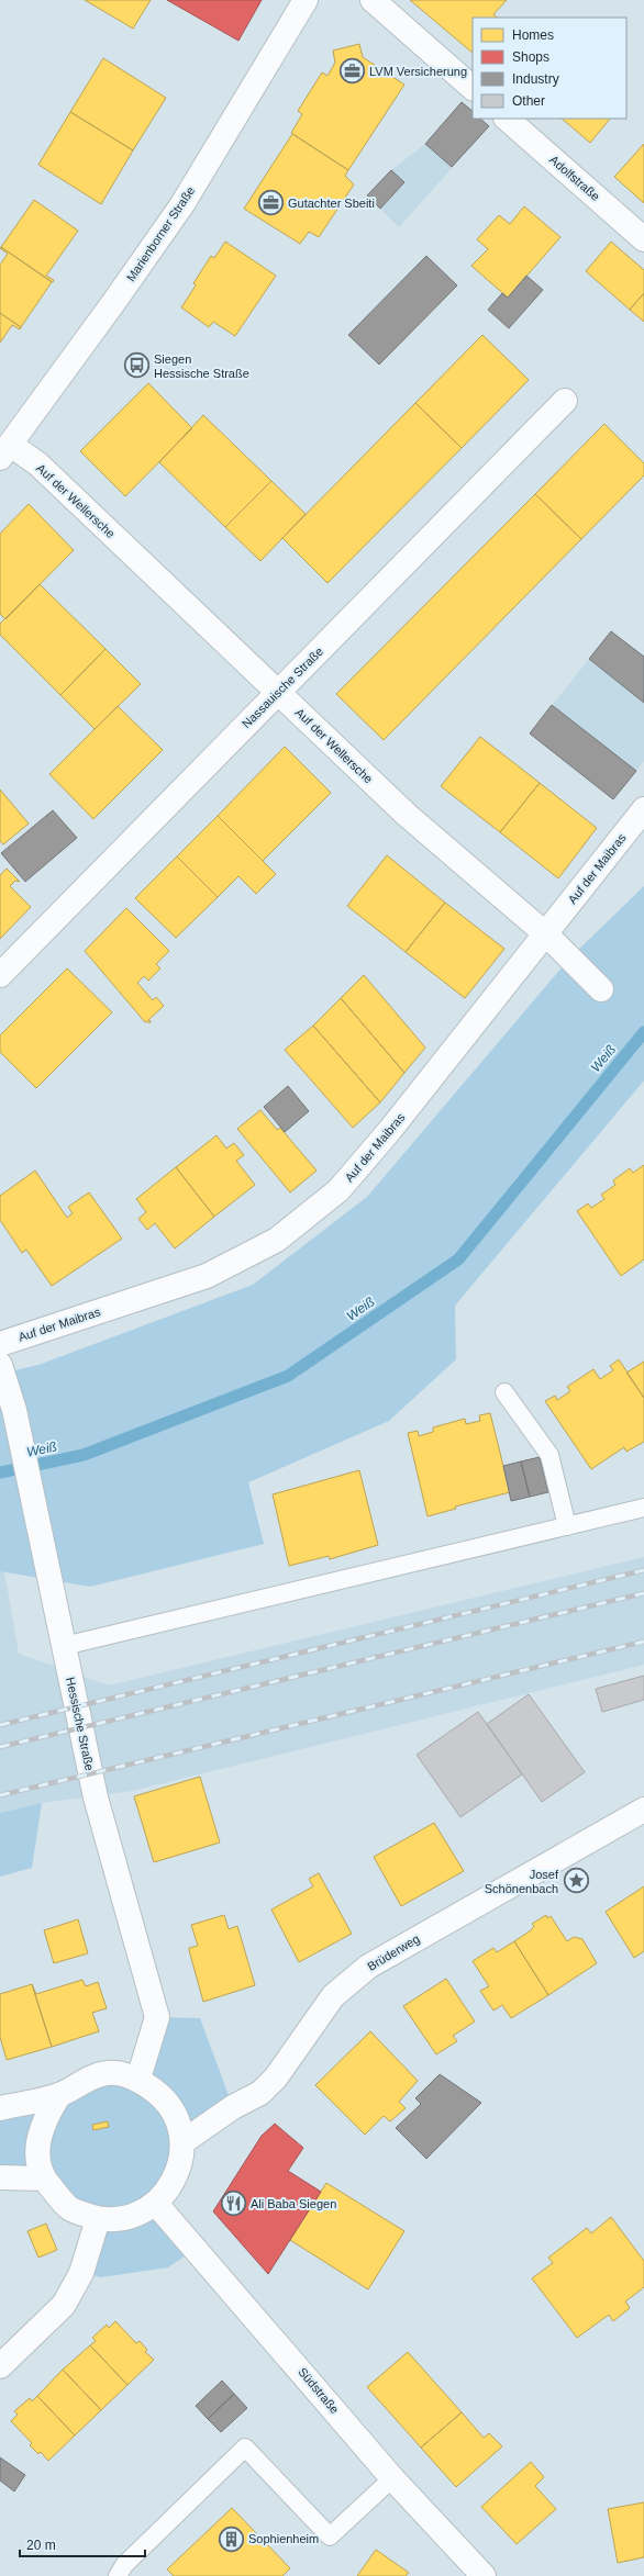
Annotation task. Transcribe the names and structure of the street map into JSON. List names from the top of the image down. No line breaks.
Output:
{"streets":{"street":["Adolfstraße","Marienborner Straße","Auf der Wellersche","Nassauische Straße","Auf der Maibras","Hessische Straße","Brüderweg","Südstraße"]},"crossings":[["Marienborner Straße","Auf der Wellersche"],["Auf der Wellersche","Nassauische Straße"],["Auf der Wellersche","Auf der Maibras"],["Hessische Straße","Brüderweg"],["Hessische Straße","Südstraße"],["Brüderweg","Südstraße"]],"water":["Weiß"],"places":{"office":["LVM Versicherung","Gutachter Sbeiti"],"bus stop":["Siegen Hessische Straße"],"place":["Josef Schönenbach"],"restaurant":["Ali Baba Siegen"],"building":["Sophienheim"]},"legend":["Homes","Shops","Industry","Other"],"scale_bar":"20 m"}
